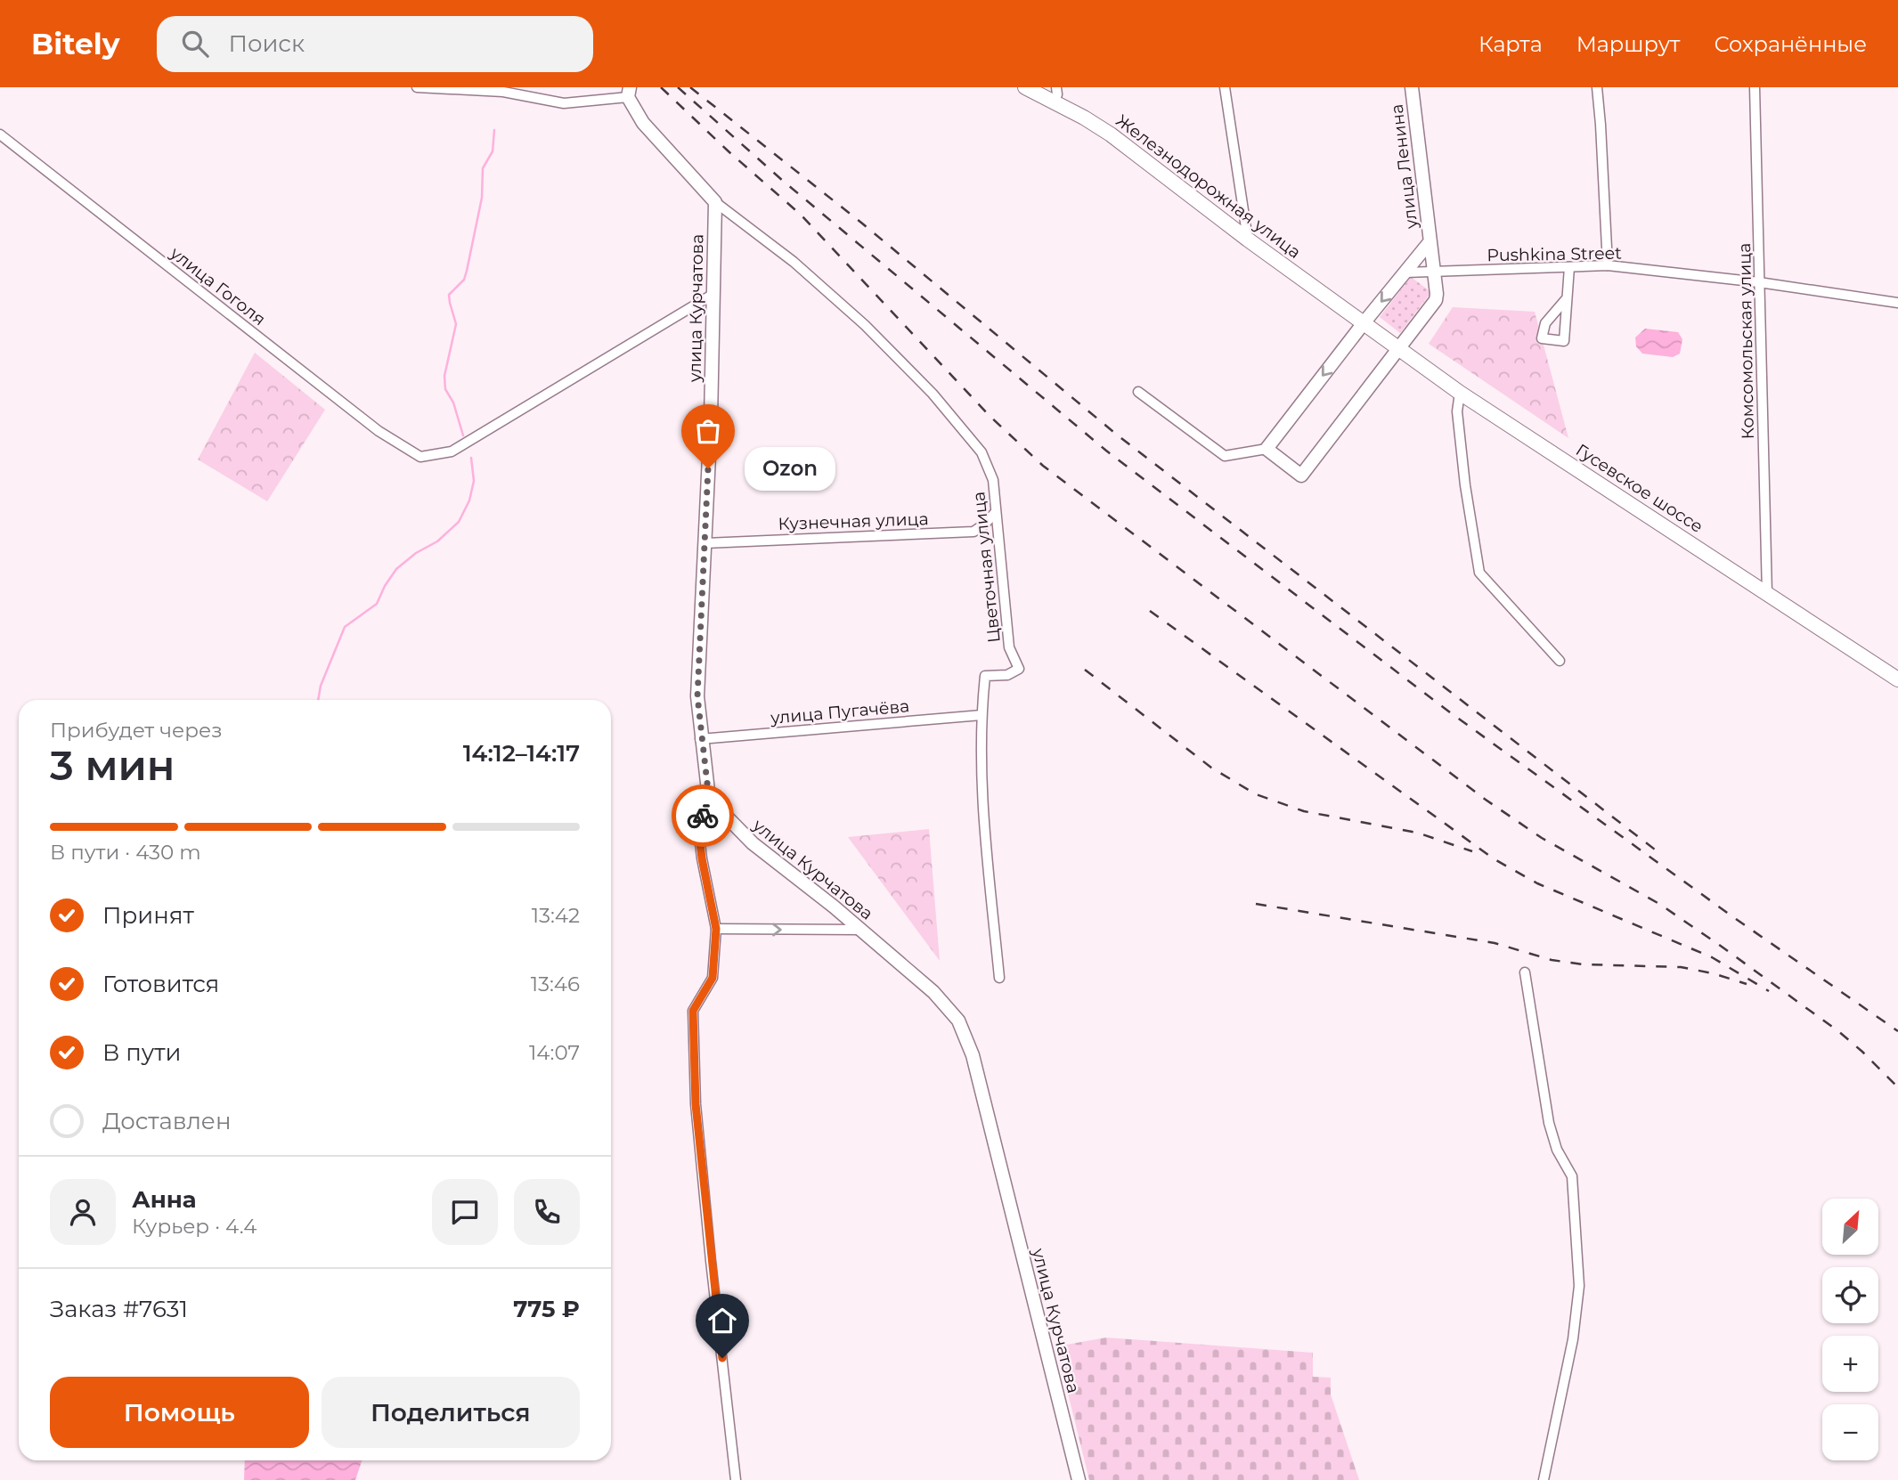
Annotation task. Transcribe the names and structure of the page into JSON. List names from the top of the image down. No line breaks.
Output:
{"streets":{"highway":["Железнодорожная улица","Гусевское шоссе"],"main road":["улица Ленина","улица Курчатова"],"street":["Pushkina Street","улица Гоголя","Комсомольская улица","Кузнечная улица","Цветочная улица","улица Пугачёва"]},"crossings":[["улица Ленина","Железнодорожная улица"],["улица Ленина","Pushkina Street"],["улица Ленина","Гусевское шоссе"],["Железнодорожная улица","Гусевское шоссе"],["Pushkina Street","Комсомольская улица"],["улица Гоголя","улица Курчатова"],["улица Курчатова","Кузнечная улица"],["улица Курчатова","Цветочная улица"],["улица Курчатова","улица Пугачёва"],["Комсомольская улица","Гусевское шоссе"],["Кузнечная улица","Цветочная улица"],["Цветочная улица","улица Пугачёва"]],"places":["Ozon"],"north":"top right","page":{"header":"Bitely","search":"Поиск","nav":["Карта","Маршрут","Сохранённые"],"bubble":"Ozon","heading":["3 мин","Прибудет через","14:12–14:17"],"panel":["Анна","Курьер · 4.4","Заказ #7631","775 ₽"],"bar":"В пути · 430 m","list":[["Принят","13:42"],["Готовится","13:46"],["В пути","14:07"],"Доставлен"],"map_buttons":["+","−"],"buttons":["Помощь","Поделиться"]}}
